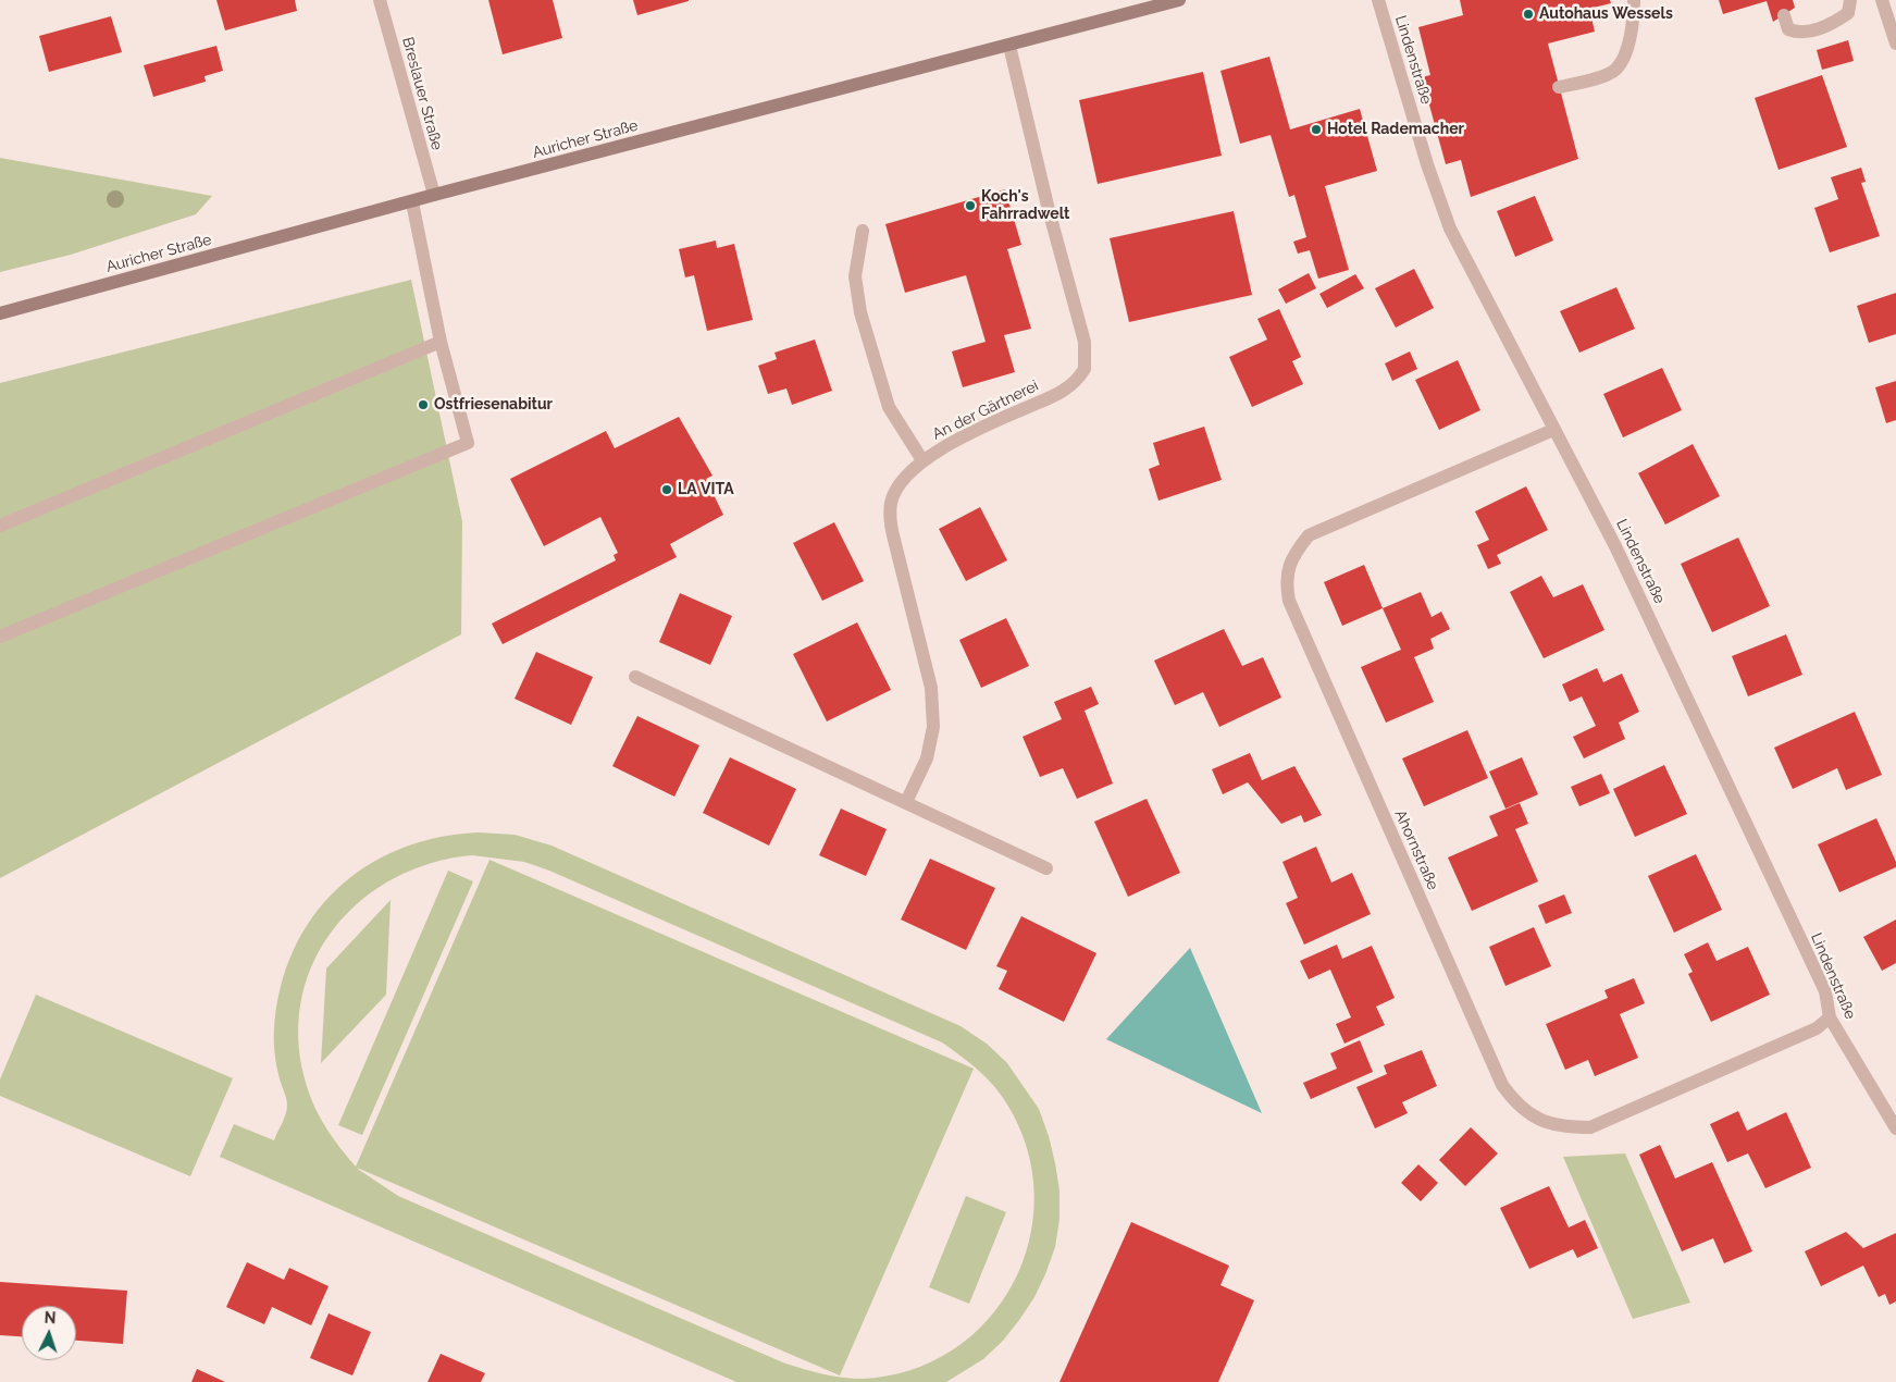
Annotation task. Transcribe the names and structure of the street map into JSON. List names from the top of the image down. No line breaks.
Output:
{"streets":{"street":["Lindenstraße","Breslauer Straße","Auricher Straße","An der Gärtnerei","Ahornstraße"]},"crossings":[["Lindenstraße","Ahornstraße"],["Breslauer Straße","Auricher Straße"],["Auricher Straße","An der Gärtnerei"]],"places":["Autohaus Wessels","Hotel Rademacher","Koch's Fahrradwelt","Ostfriesenabitur","LA VITA"],"north":"top"}
